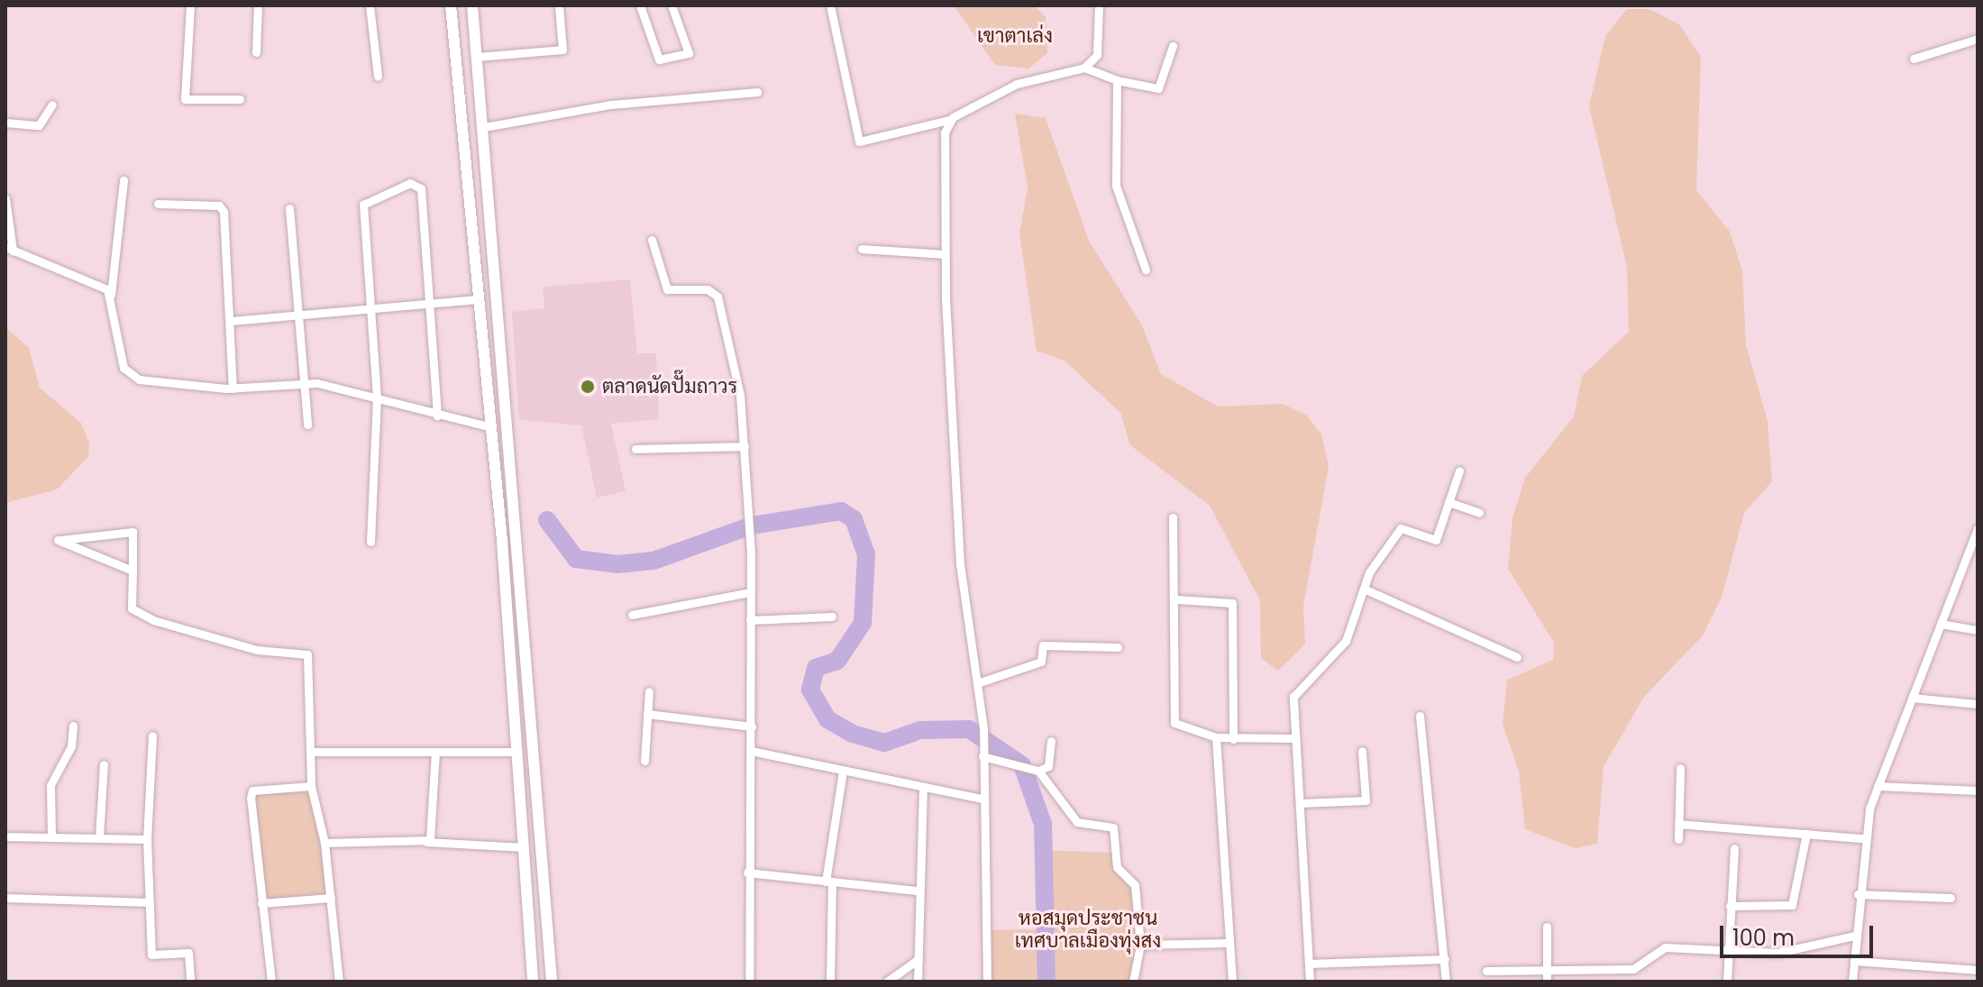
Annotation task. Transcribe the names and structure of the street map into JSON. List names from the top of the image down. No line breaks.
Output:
{"parks":["เขาตาเล่ง","หอสมุดประชาชน เทศบาลเมืองทุ่งสง"],"places":["ตลาดนัดปั๊มถาวร"],"scale_bar":"100 m"}
